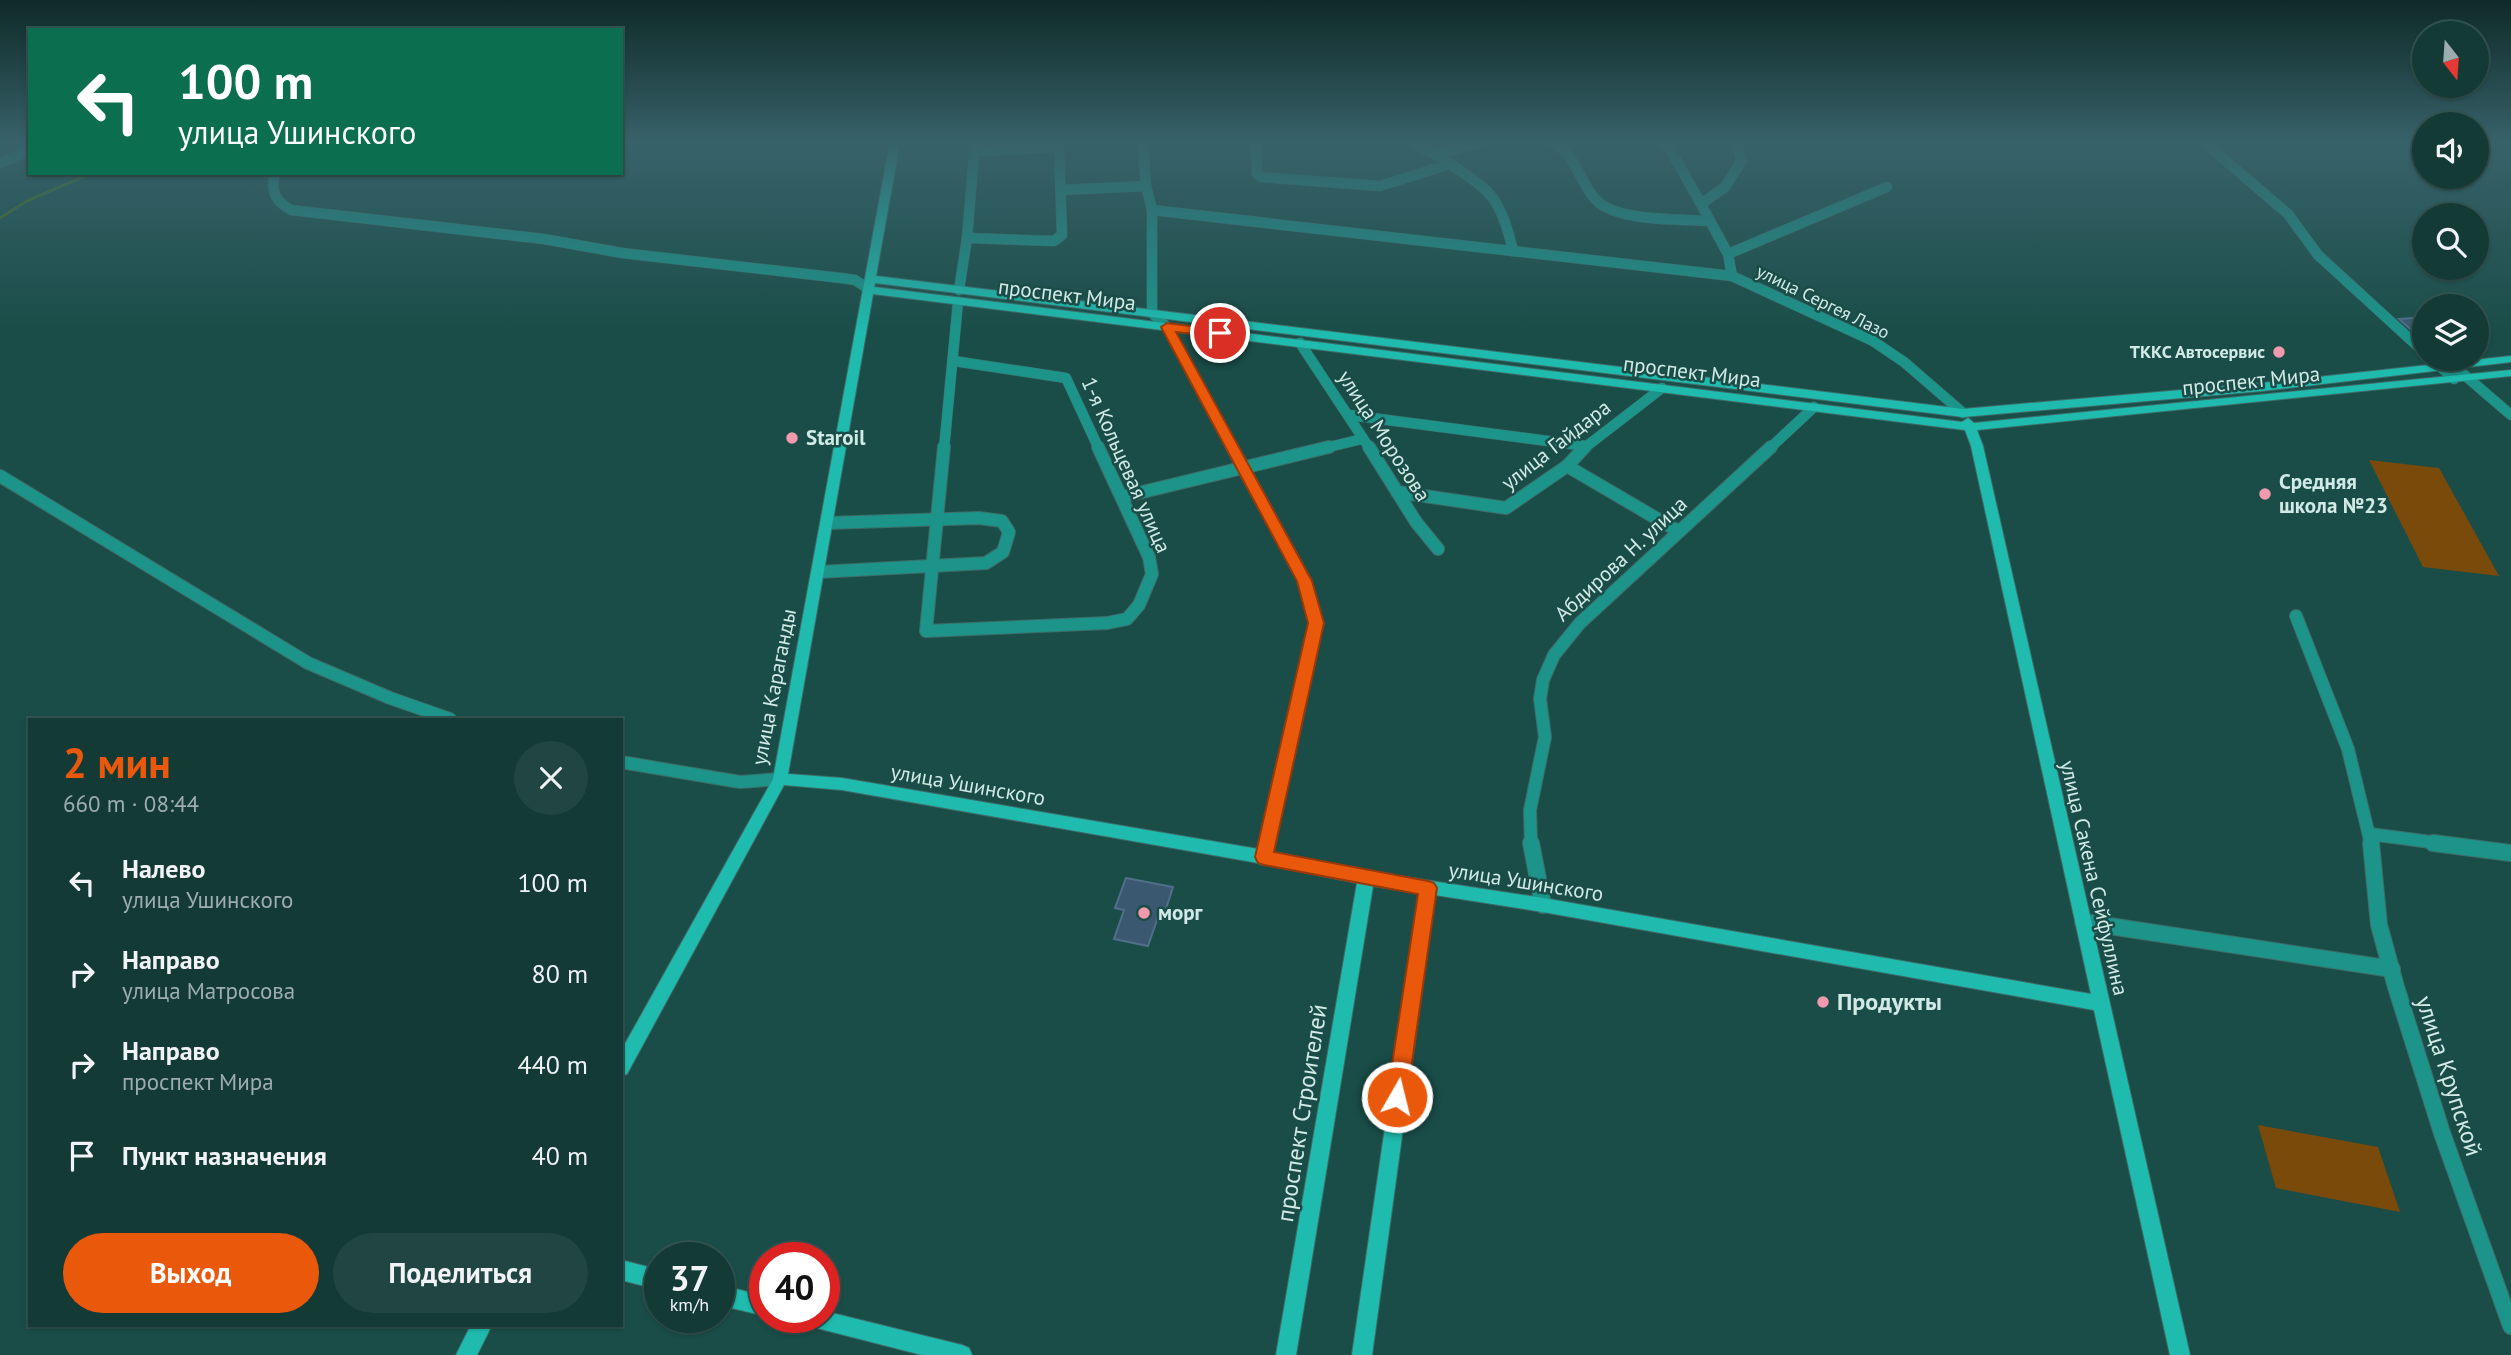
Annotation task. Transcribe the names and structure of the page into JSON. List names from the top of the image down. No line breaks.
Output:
{"streets":{"main road":["проспект Мира","улица Караганды","улица Ушинского","улица Сакена Сейфуллина","проспект Строителей"],"street":["улица Сергея Лазо","улица Морозова","улица Гайдара","1-я Кольцевая улица","Абдирова Н. улица","улица Крупской"]},"crossings":[["проспект Мира","улица Сергея Лазо"],["проспект Мира","улица Морозова"],["проспект Мира","улица Гайдара"],["проспект Мира","1-я Кольцевая улица"],["проспект Мира","Абдирова Н. улица"],["проспект Мира","улица Караганды"],["проспект Мира","улица Сакена Сейфуллина"],["улица Сергея Лазо","улица Сакена Сейфуллина"],["улица Морозова","улица Гайдара"],["Абдирова Н. улица","улица Ушинского"],["улица Караганды","улица Ушинского"],["улица Ушинского","улица Сакена Сейфуллина"],["улица Ушинского","проспект Строителей"]],"places":["ТККС Автосервис","Staroil","Средняя школа №23","морг","Продукты"],"north":"bottom","page":{"turn":["100 m","улица Ушинского"],"heading":["2 мин","660 m · 08:44"],"list":[{"name":"Налево","note":"улица Ушинского","value":"100 m"},{"name":"Направо","note":"улица Матросова","value":"80 m"},{"name":"Направо","note":"проспект Мира","value":"440 m"},{"name":"Пункт назначения","value":"40 m"}],"buttons":["Выход","Поделиться"],"speed":"37 km/h","limit":"40"}}
